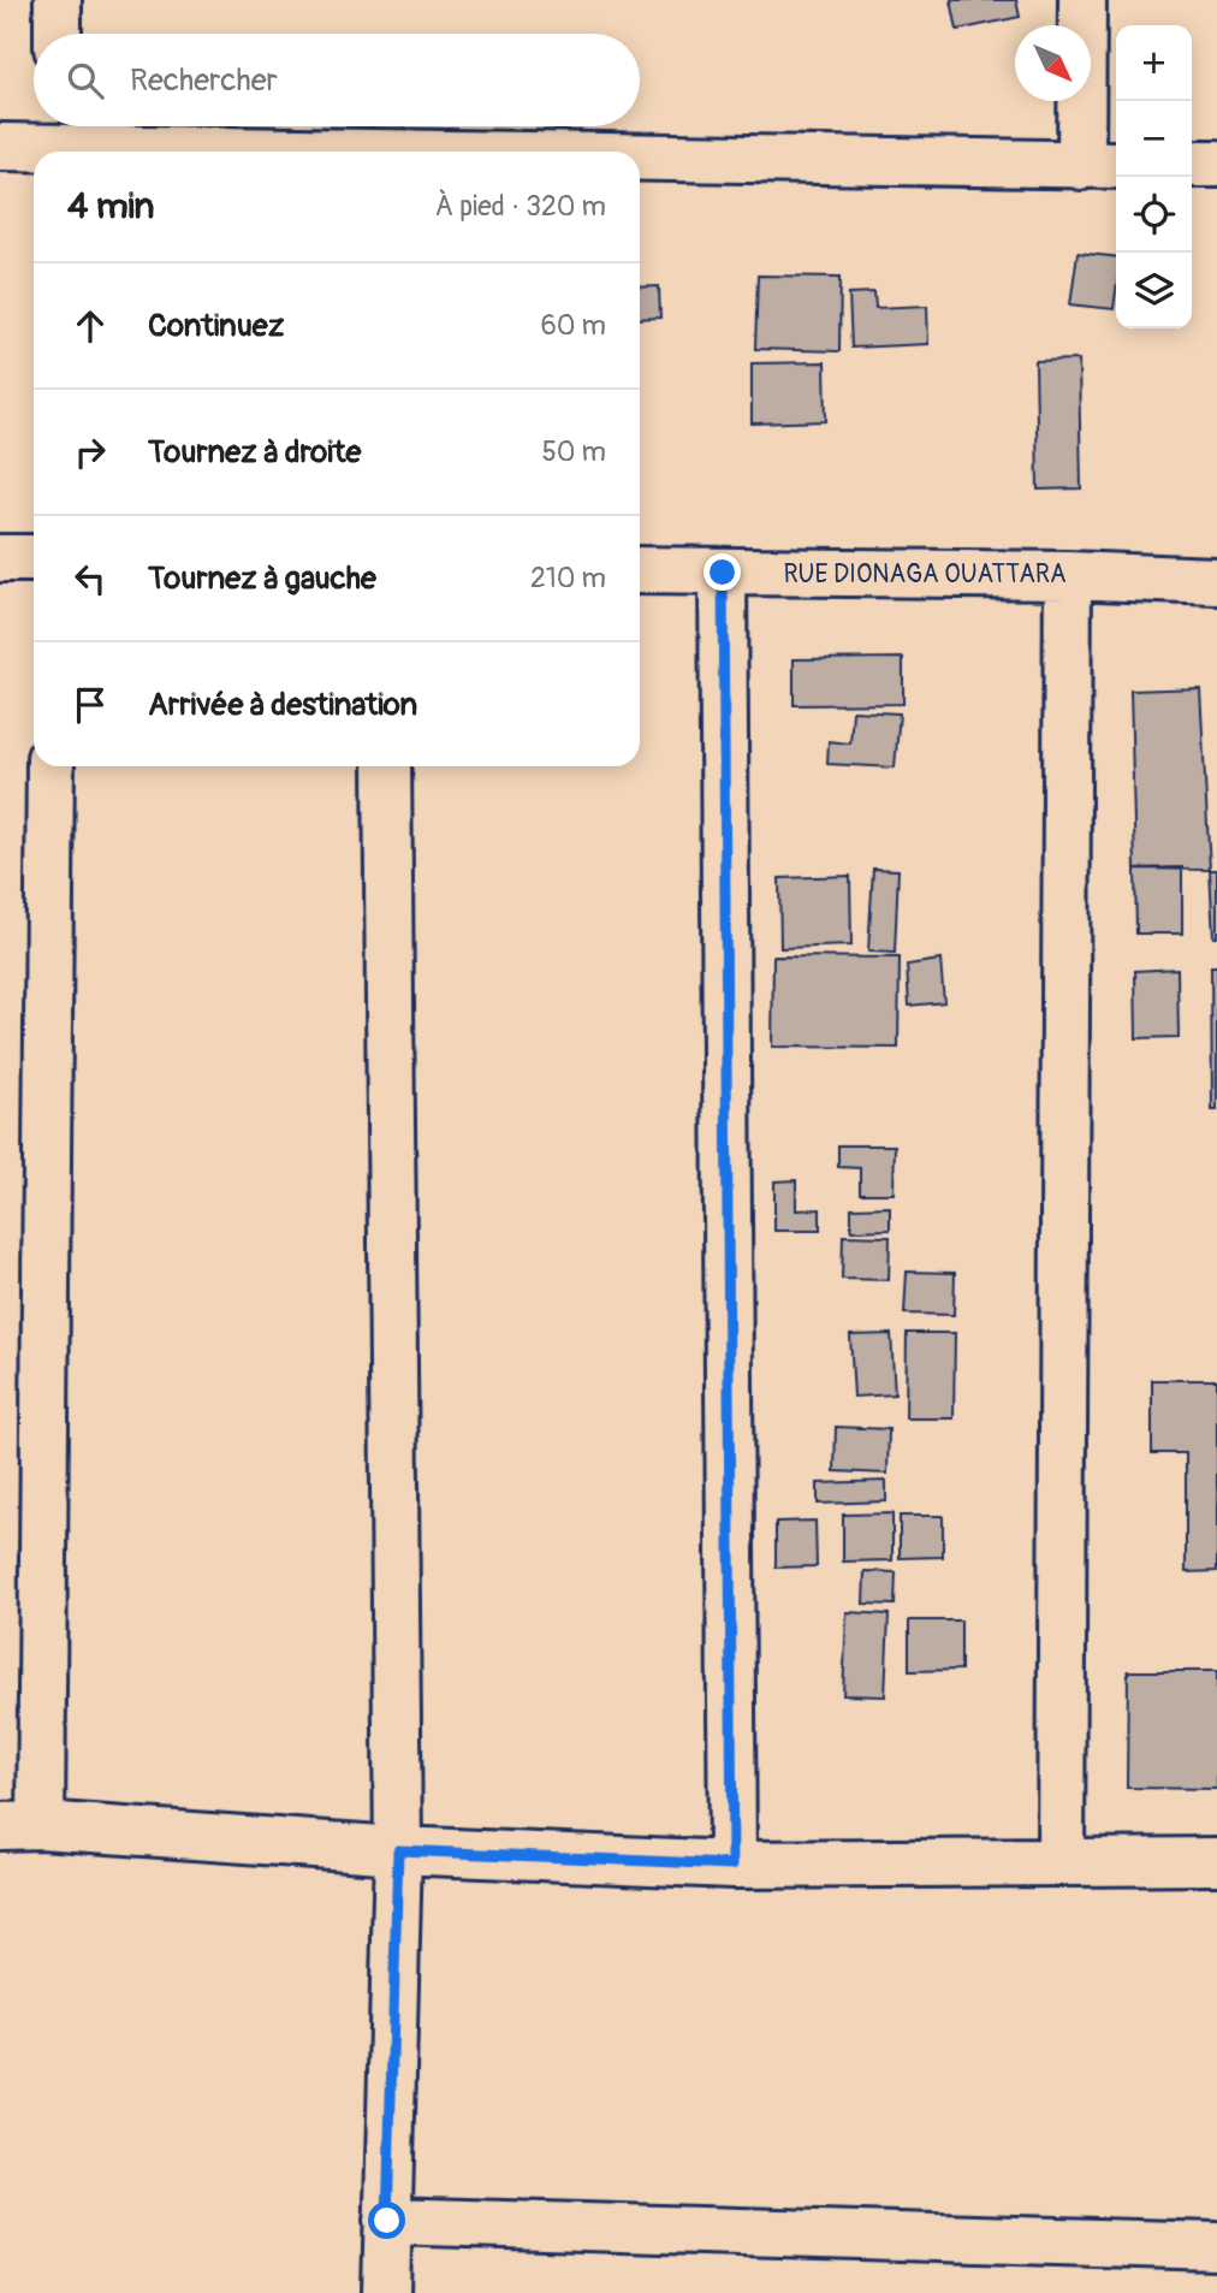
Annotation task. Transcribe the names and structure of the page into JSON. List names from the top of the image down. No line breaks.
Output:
{"streets":{"street":["RUE DIONAGA OUATTARA"]},"north":"bottom right","page":{"map_buttons":["+","−"],"search":"Rechercher","heading":["4 min","À pied · 320 m"],"list":[["Continuez","60 m"],["Tournez à droite","50 m"],["Tournez à gauche","210 m"],"Arrivée à destination"]}}
